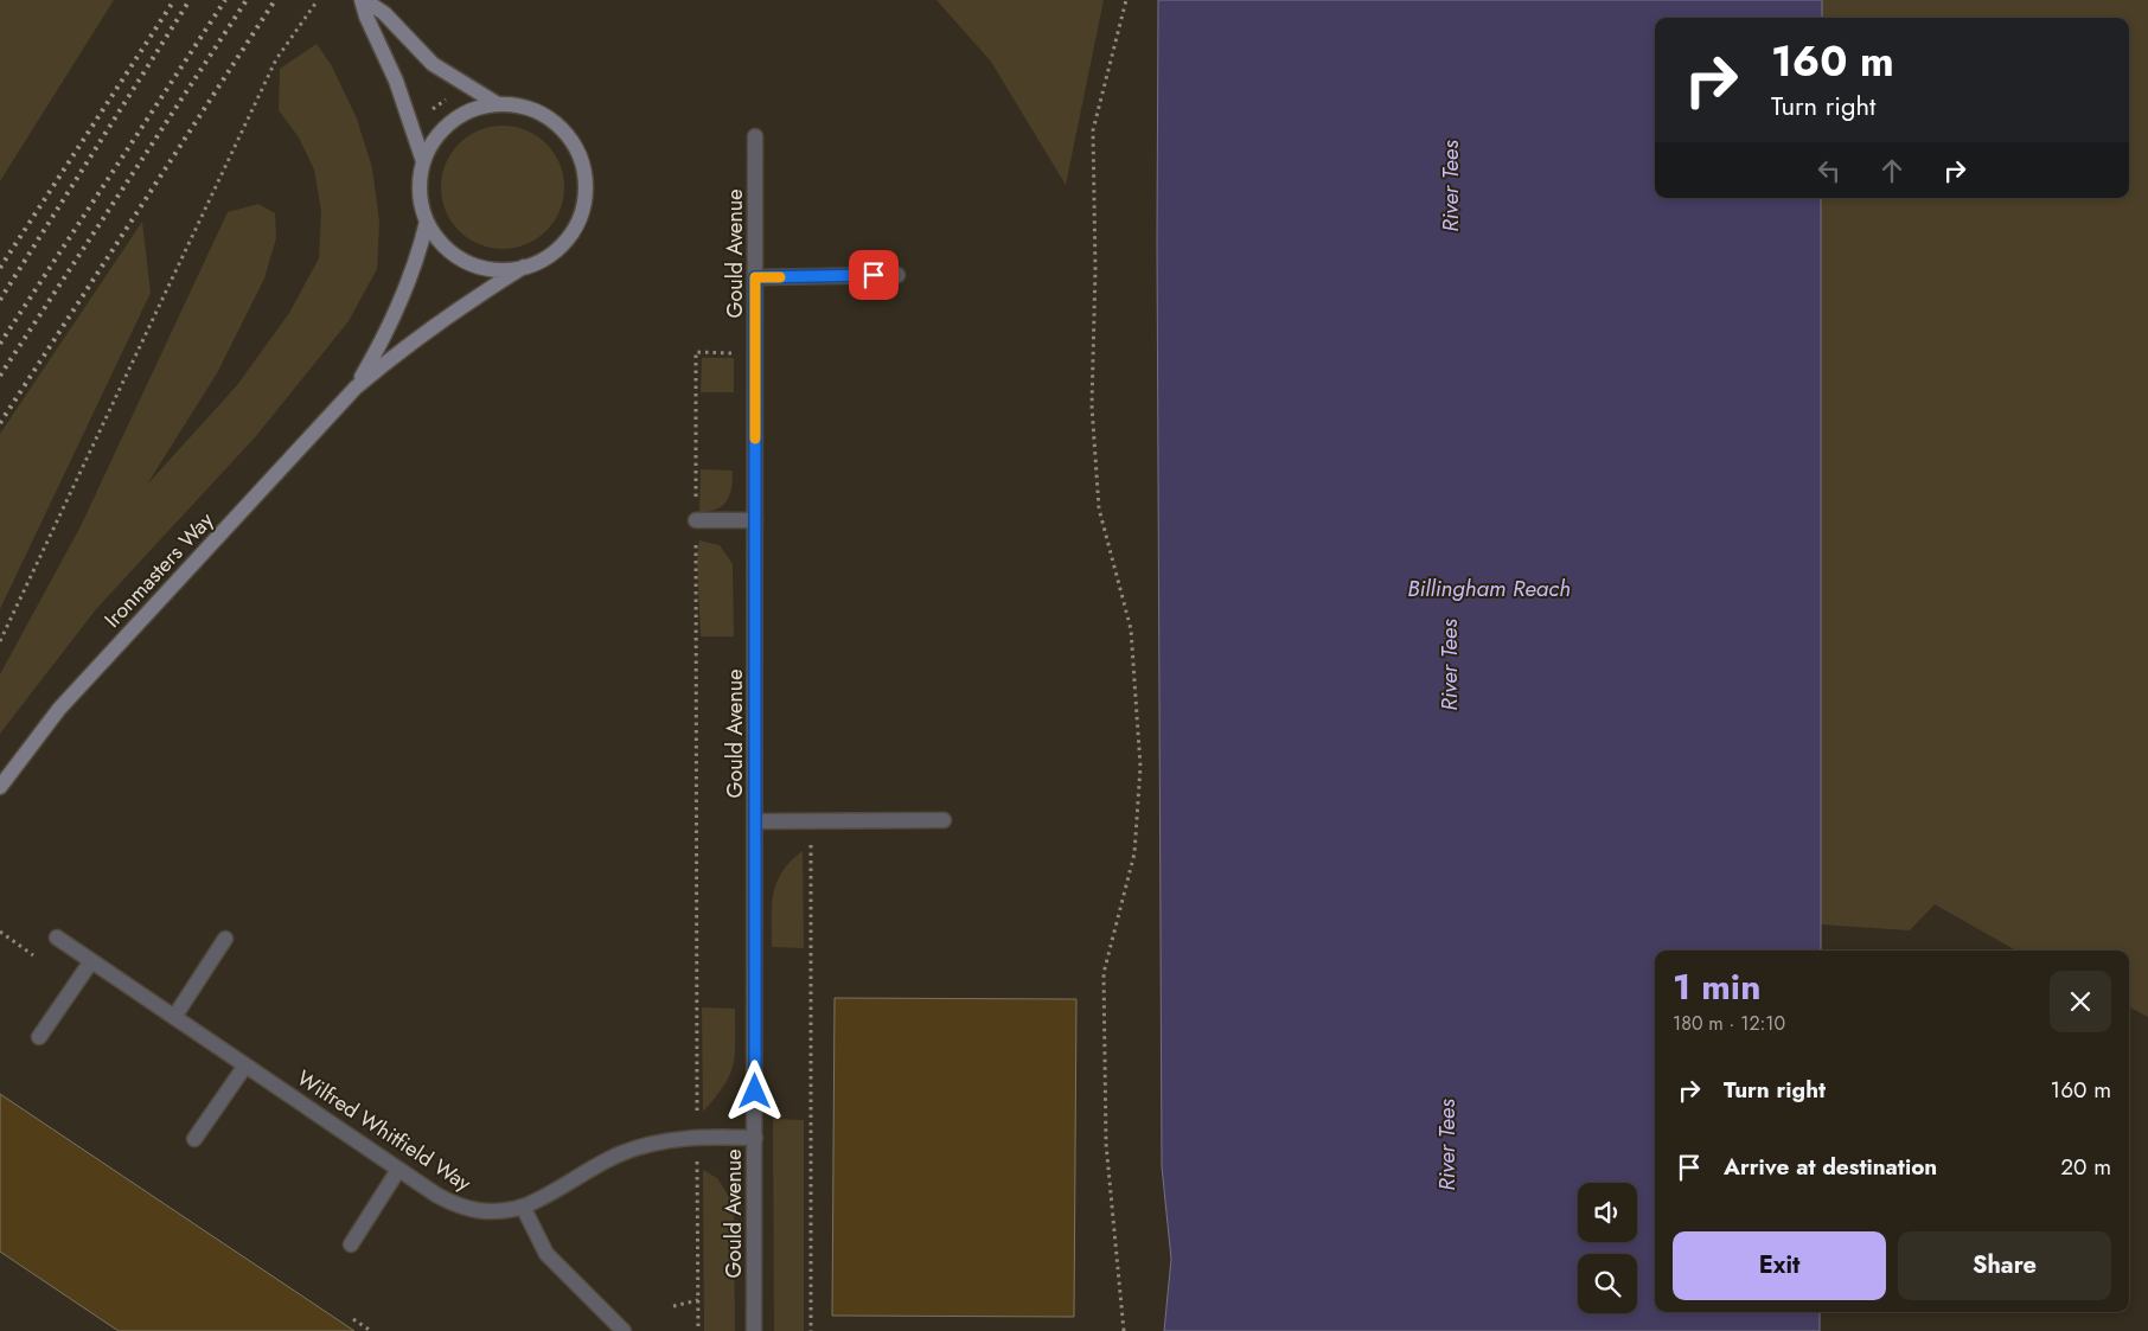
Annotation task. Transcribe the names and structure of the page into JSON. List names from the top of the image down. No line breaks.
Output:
{"streets":{"street":["Gould Avenue","Ironmasters Way","Wilfred Whitfield Way"]},"crossings":[["Gould Avenue","Wilfred Whitfield Way"]],"water":["River Tees","Billingham Reach"],"page":{"turn":["160 m","Turn right"],"heading":["1 min","180 m · 12:10"],"list":[{"name":"Turn right","value":"160 m"},{"name":"Arrive at destination","value":"20 m"}],"buttons":["Exit","Share"]}}
